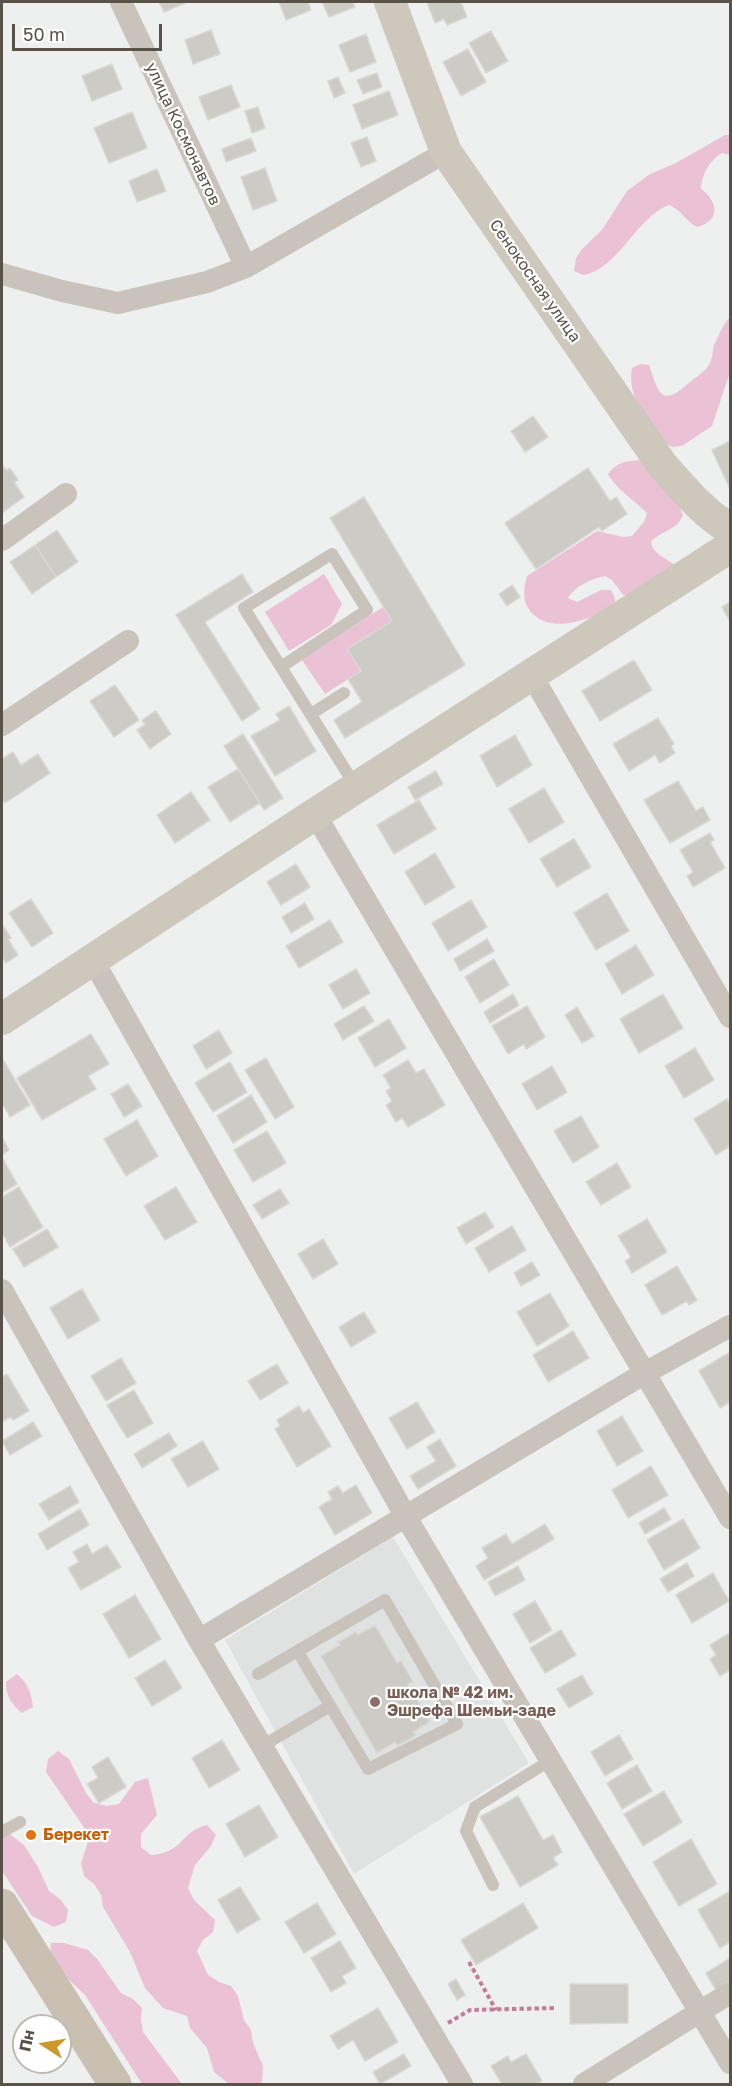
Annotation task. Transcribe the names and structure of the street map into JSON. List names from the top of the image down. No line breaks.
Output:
{"streets":{"main road":["Сенокосная улица"],"street":["улица Космонавтов"]},"places":["школа № 42 им. Эшрефа Шемьи-заде","Берекет"],"scale_bar":"50 m","north":"left"}
